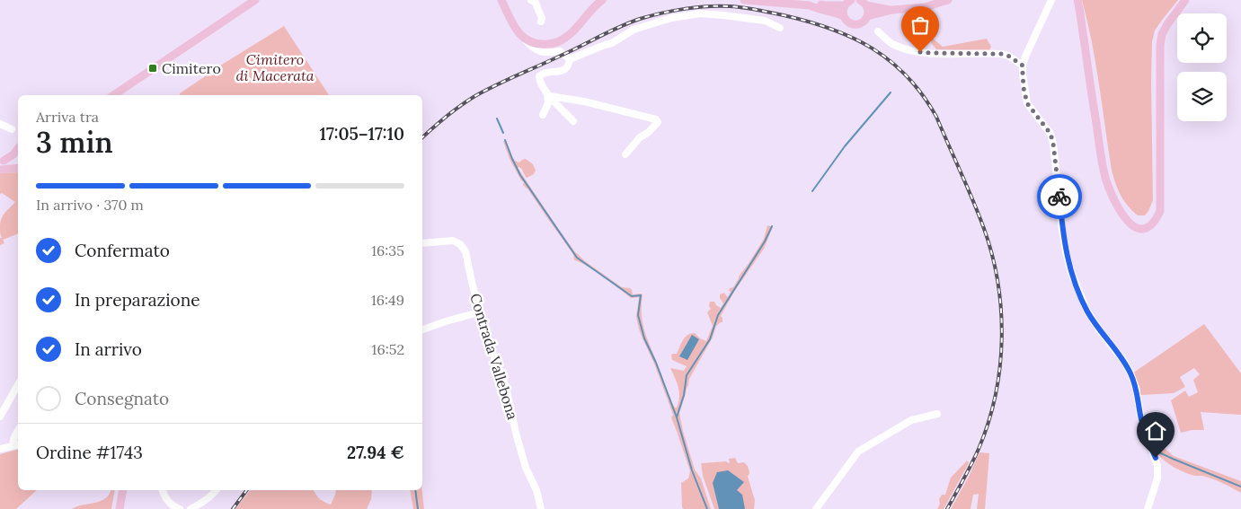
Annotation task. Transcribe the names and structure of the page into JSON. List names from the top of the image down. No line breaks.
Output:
{"streets":{"street":["Contrada Vallebona"]},"parks":["Cimitero di Macerata"],"places":{"transit":["Cimitero"]},"page":{"heading":["3 min","Arriva tra","17:05–17:10"],"panel":["Ordine #1743","27.94 €"],"bar":"In arrivo · 370 m","list":[["Confermato","16:35"],["In preparazione","16:49"],["In arrivo","16:52"],"Consegnato"]}}
